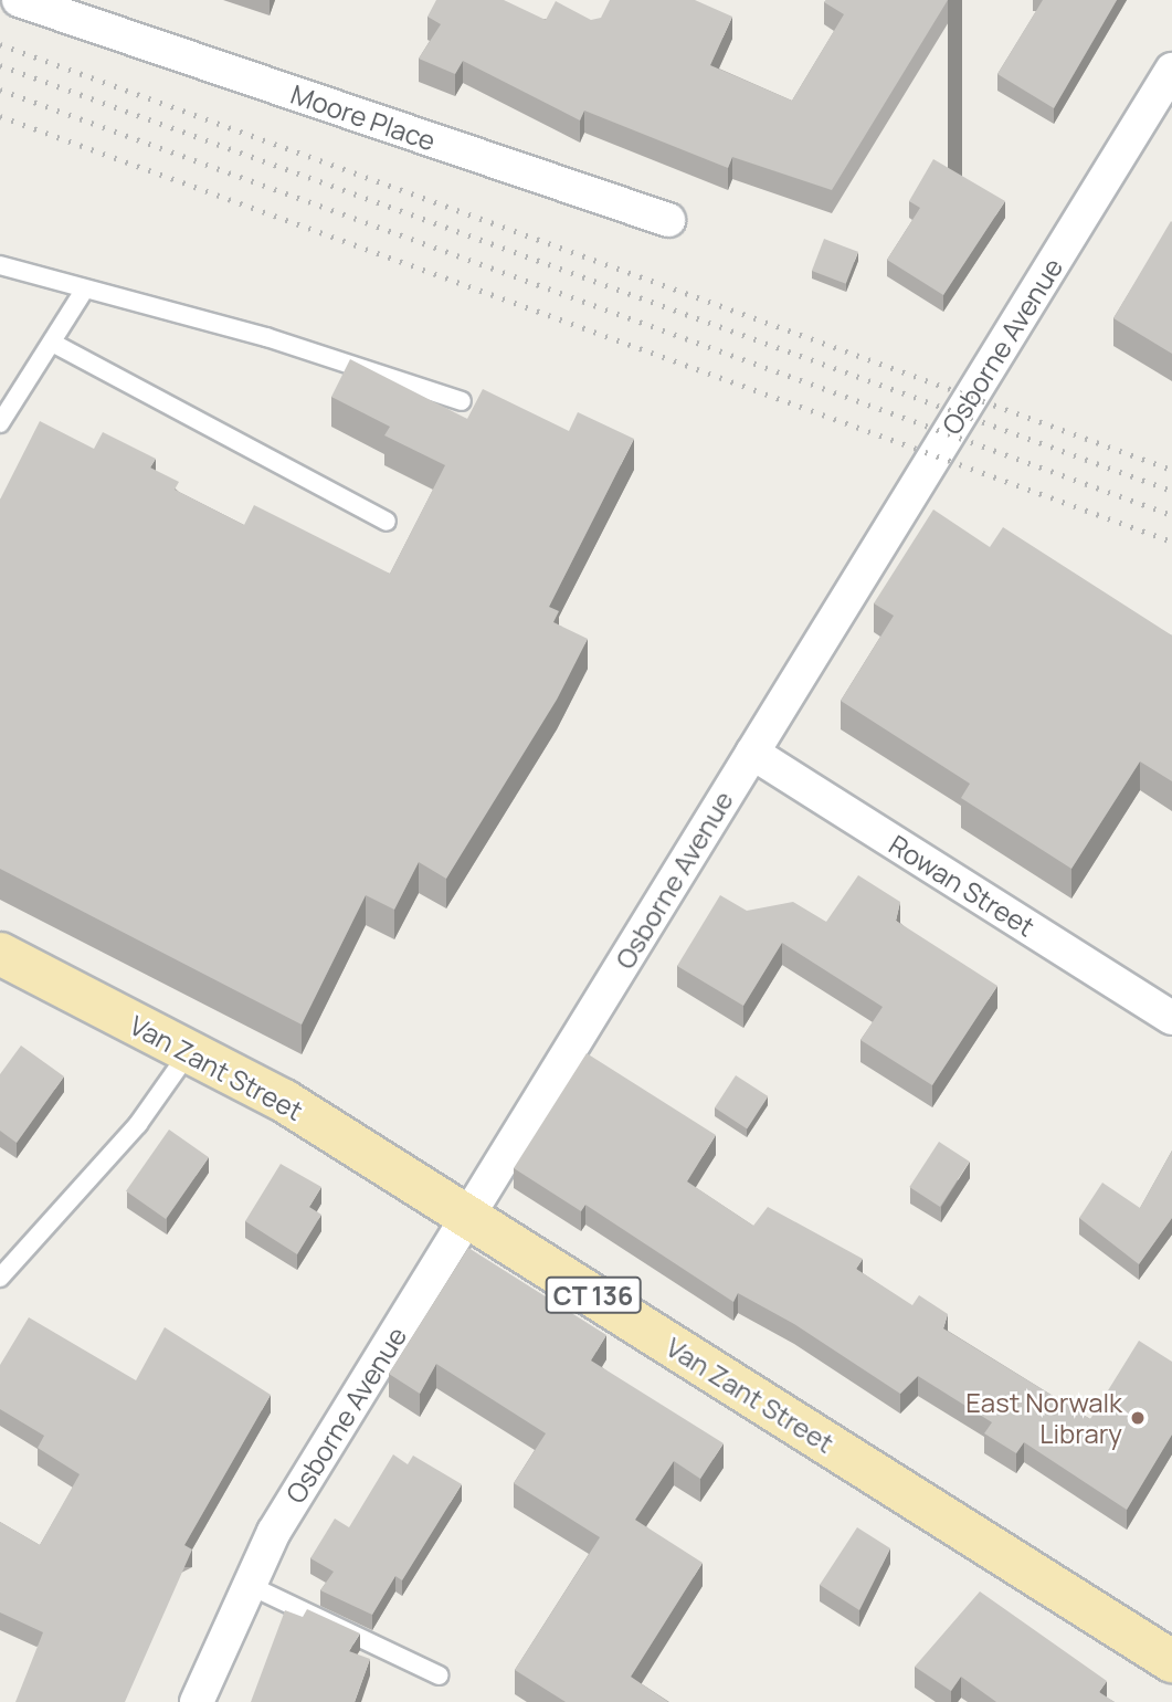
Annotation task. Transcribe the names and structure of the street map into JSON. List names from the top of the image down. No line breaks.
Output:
{"streets":{"main road":["Van Zant Street","CT 136"],"street":["Moore Place","Osborne Avenue","Rowan Street"]},"crossings":[["Osborne Avenue","Rowan Street"],["Osborne Avenue","Van Zant Street"]],"places":["East Norwalk Library"]}
